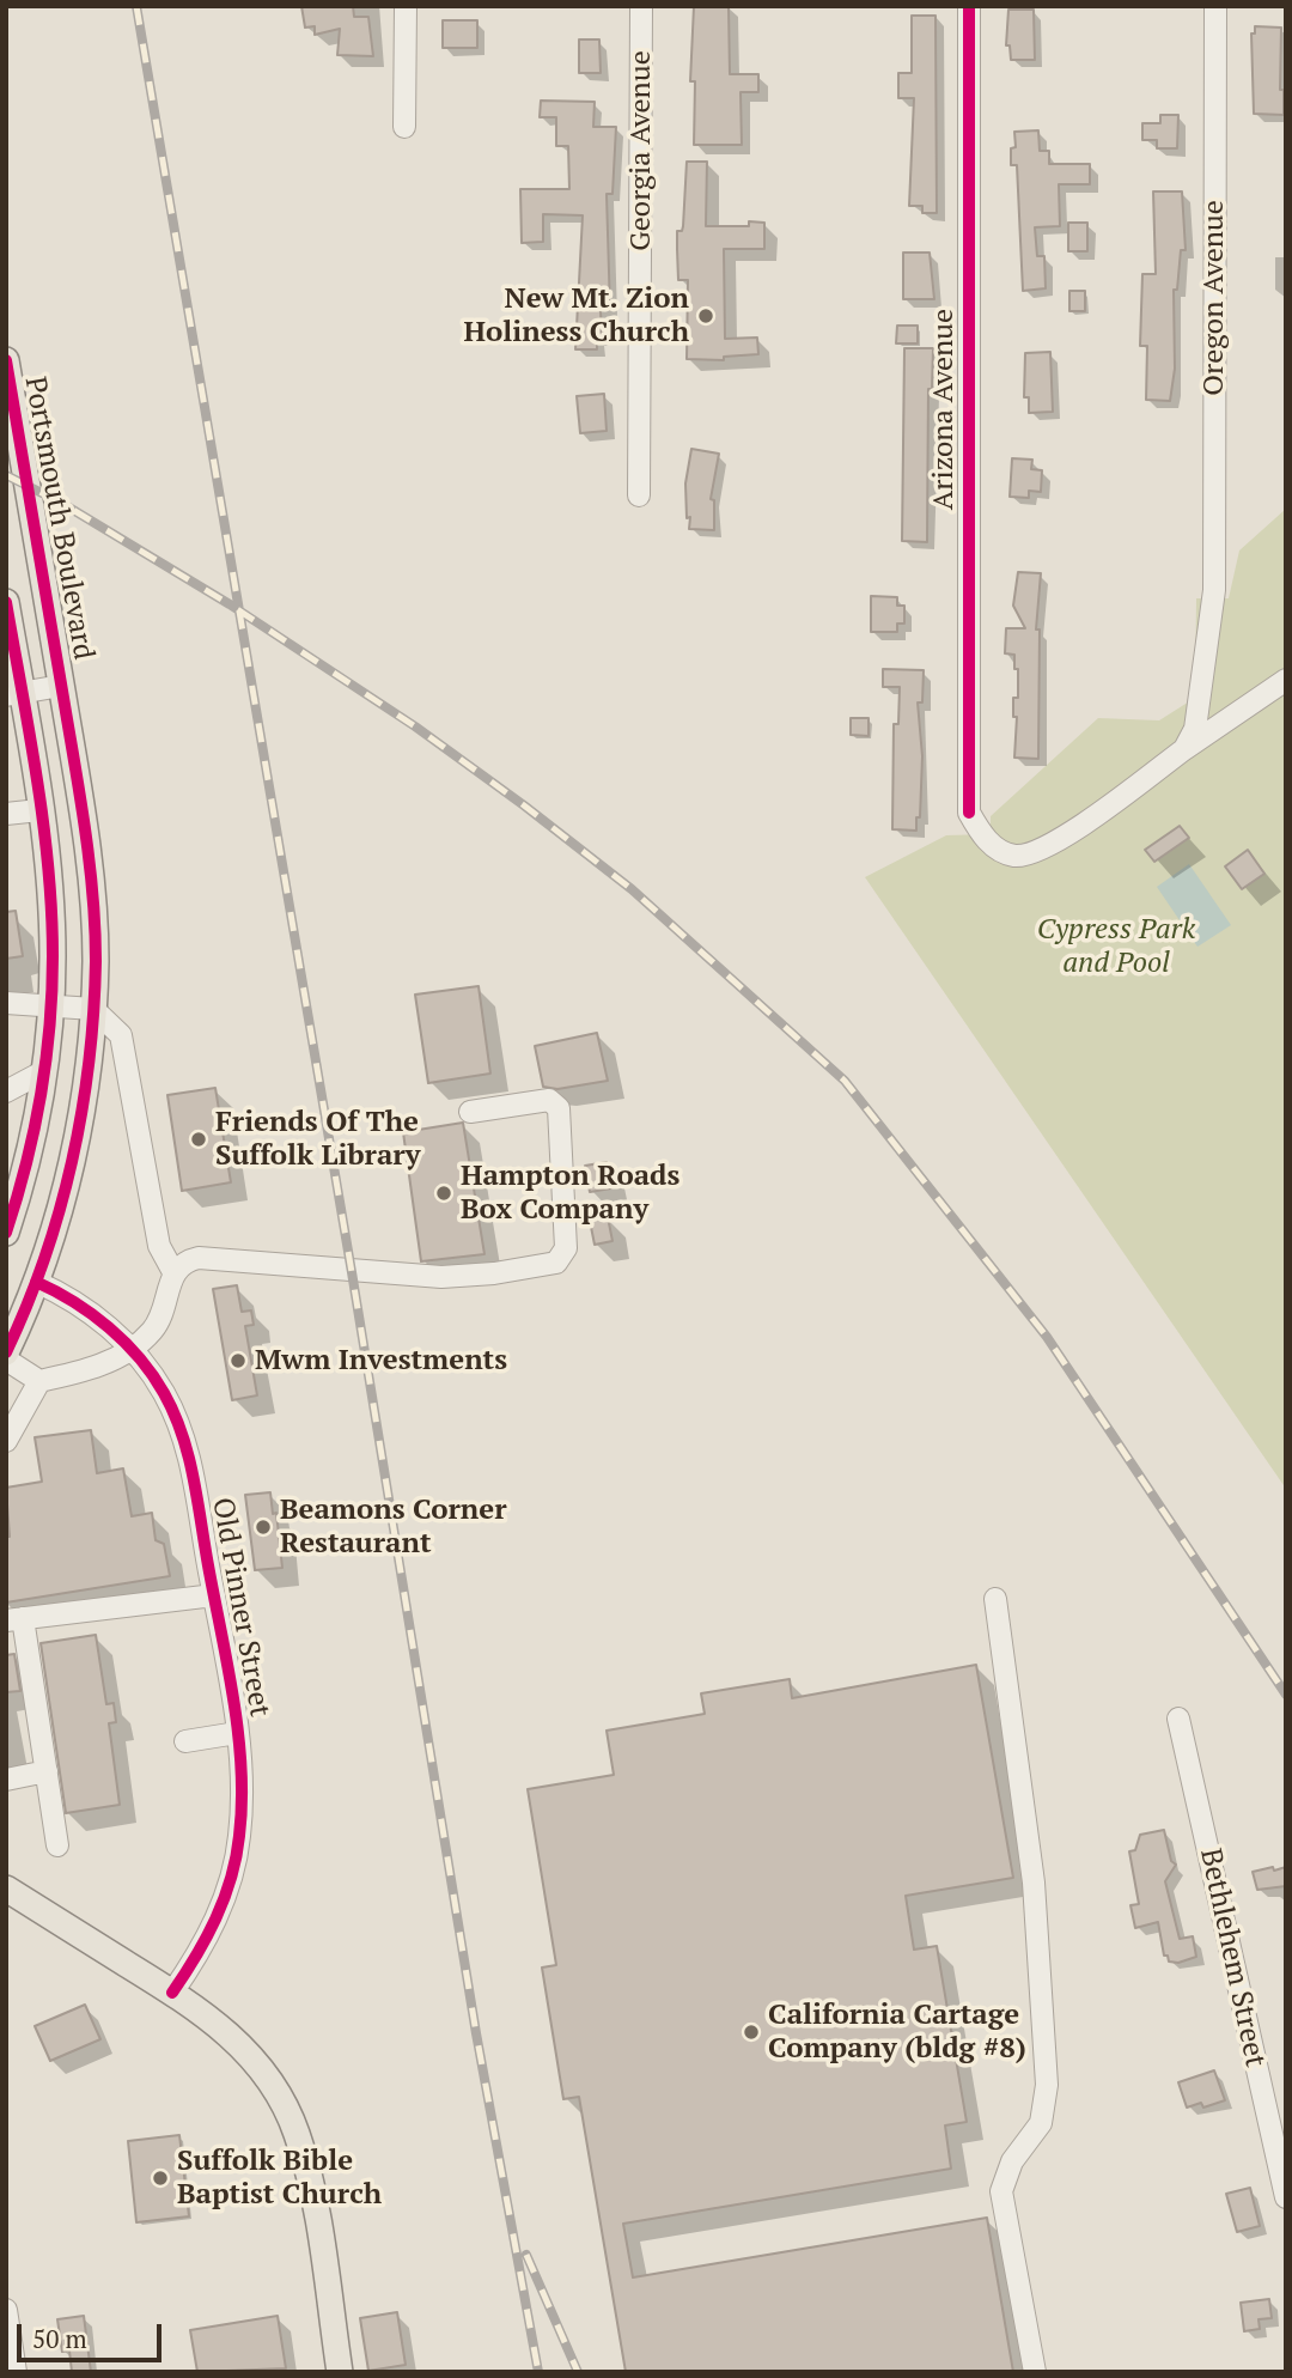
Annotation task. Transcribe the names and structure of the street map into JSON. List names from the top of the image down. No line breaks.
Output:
{"streets":{"main road":["Portsmouth Boulevard"],"street":["Georgia Avenue","Oregon Avenue","Arizona Avenue","Old Pinner Street","Bethlehem Street"]},"crossings":[["Oregon Avenue","Arizona Avenue"],["Portsmouth Boulevard","Old Pinner Street"]],"parks":["Cypress Park and Pool"],"places":["New Mt. Zion Holiness Church","Friends Of The Suffolk Library","Hampton Roads Box Company","Mwm Investments","Beamons Corner Restaurant","California Cartage Company (bldg #8)","Suffolk Bible Baptist Church"],"scale_bar":"50 m"}
